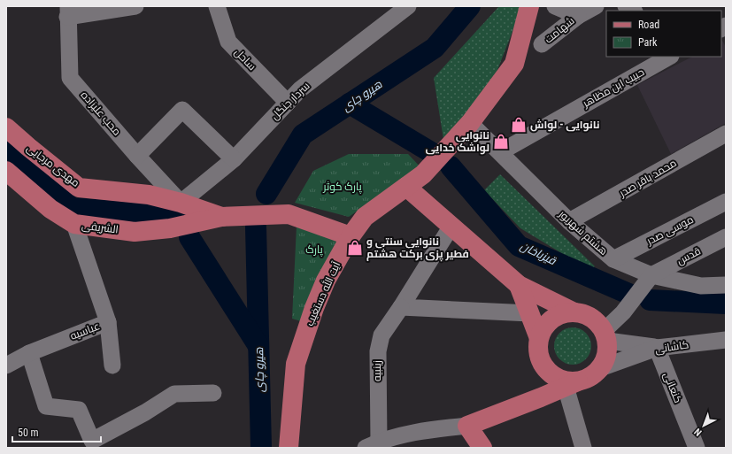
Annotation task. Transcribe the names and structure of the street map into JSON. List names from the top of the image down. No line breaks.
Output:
{"streets":{"main road":["مهدی مرجایی","الشریفی","آیت الله دستغیب"],"street":["شهامت","ساحل","حبیب ابن مظاهر","سردار جنگل","محب علیزاده","محمد باقر صدر","موسی صدر","هشتم شهریور","قدس","عباسیه","کاشانی","زینبیه","کنعانی"]},"crossings":[["ساحل","سردار جنگل"],["حبیب ابن مظاهر","هشتم شهریور"],["سردار جنگل","محب علیزاده"],["سردار جنگل","مهدی مرجایی"],["محب علیزاده","مهدی مرجایی"],["مهدی مرجایی","الشریفی"],["محمد باقر صدر","هشتم شهریور"],["الشریفی","عباسیه"],["موسی صدر","هشتم شهریور"],["هشتم شهریور","قدس"],["هشتم شهریور","آیت الله دستغیب"],["کاشانی","کنعانی"]],"water":["هیرو چای","قیزباخان"],"parks":["پارک کوثر","پارک"],"places":{"shop":["نانوایی - لواش","نانوایی لواشک خدایی","نانوایی سنتی و فطیر پزی برکت هشتم"]},"legend":["Road","Park"],"scale_bar":"50 m","north":"bottom left"}
